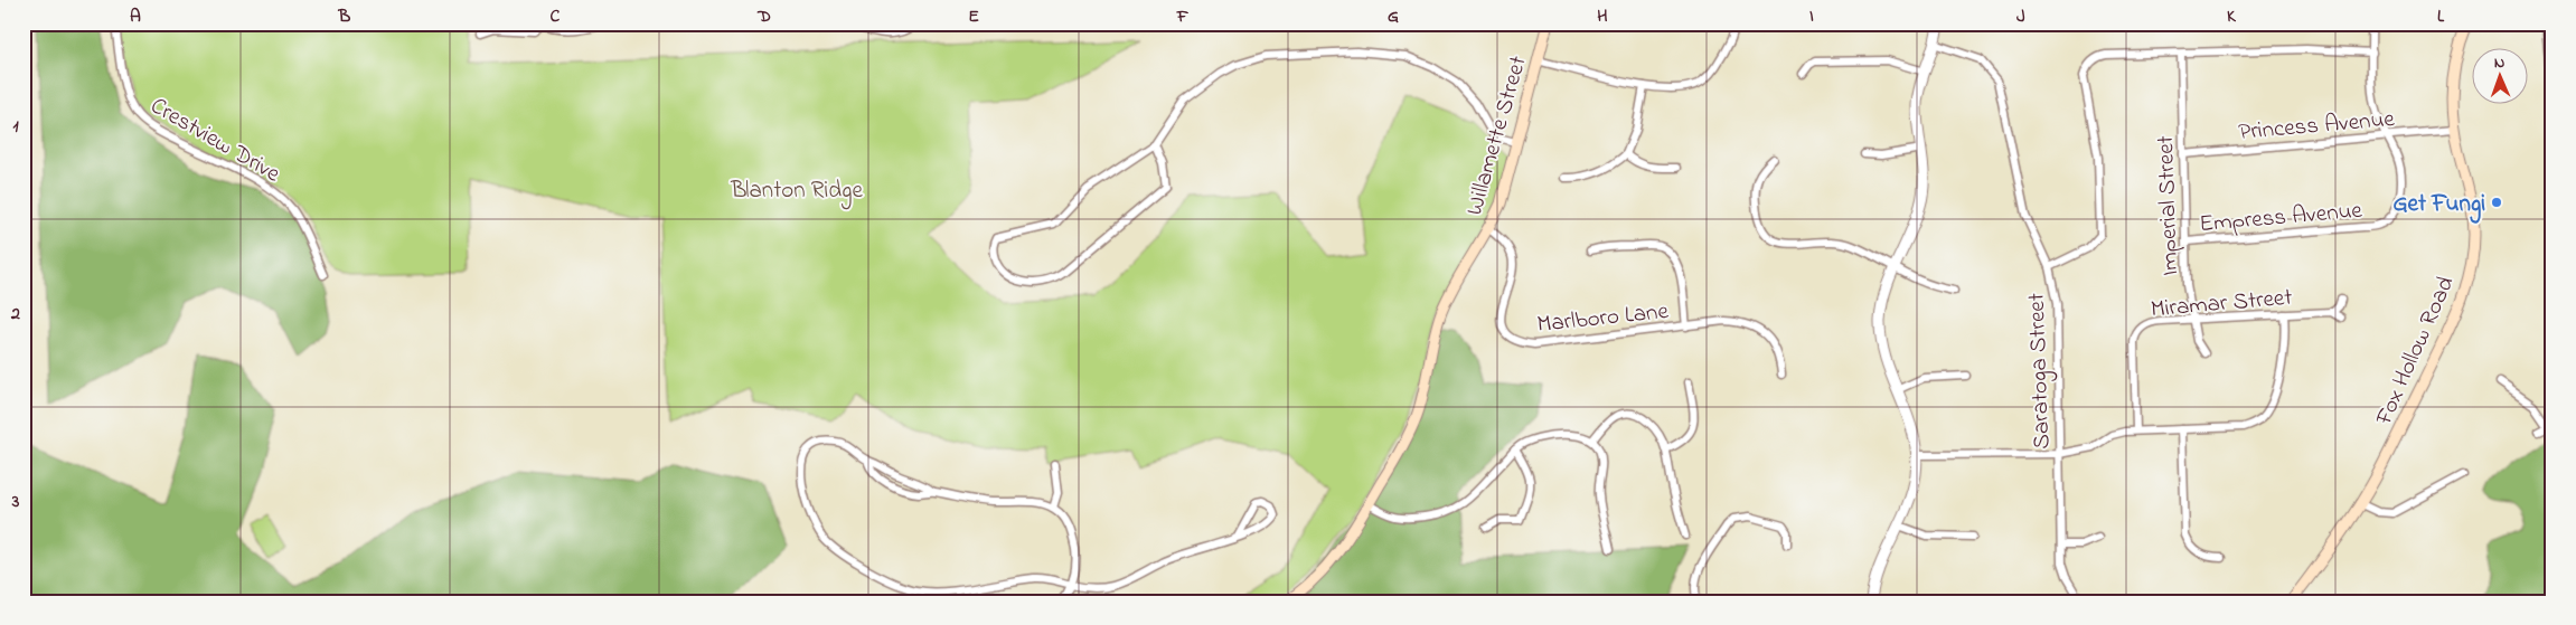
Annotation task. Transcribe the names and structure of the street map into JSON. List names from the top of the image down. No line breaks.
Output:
{"streets":{"main road":["Willamette Street","Fox Hollow Road"],"street":["Princess Avenue","Crestview Drive","Imperial Street","Empress Avenue","Miramar Street","Marlboro Lane","Saratoga Street"]},"crossings":[["Princess Avenue","Imperial Street"],["Princess Avenue","Empress Avenue"],["Princess Avenue","Fox Hollow Road"],["Willamette Street","Marlboro Lane"],["Imperial Street","Empress Avenue"],["Imperial Street","Miramar Street"]],"parks":["Blanton Ridge"],"places":["Get Fungi"],"north":"top","grid":{"columns":["A","B","C","D","E","F","G","H","I","J","K","L"],"rows":["1","2","3"]}}
